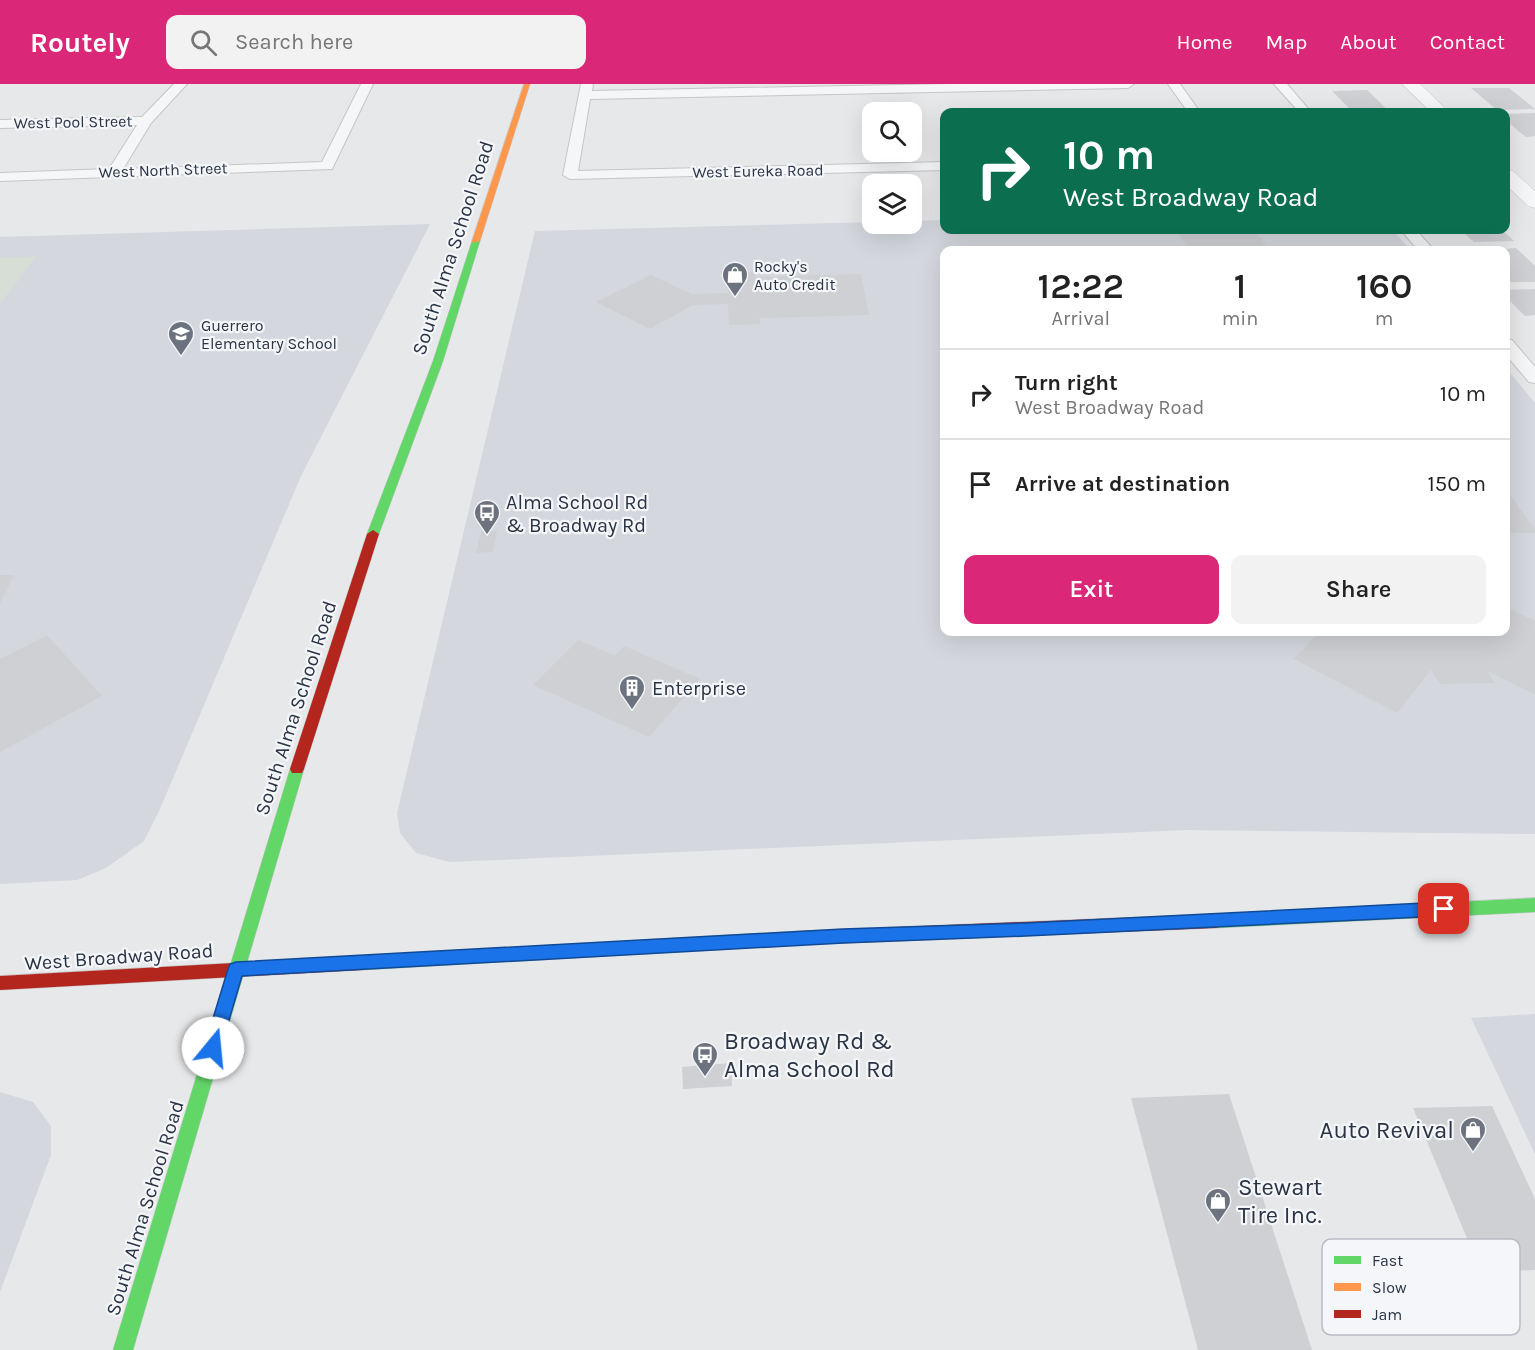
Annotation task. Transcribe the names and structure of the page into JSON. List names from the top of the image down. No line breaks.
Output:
{"streets":{"main road":["South Alma School Road","West Broadway Road"],"lane":["West Pool Street","West North Street","West Eureka Road"]},"crossings":[["South Alma School Road","West Broadway Road"]],"places":{"shop":["Rocky's Auto Credit","Auto Revival","Stewart Tire Inc."],"school or university":["Guerrero Elementary School"],"bus stop":["Alma School Rd & Broadway Rd","Broadway Rd & Alma School Rd"],"building":["Enterprise"]},"legend":["Fast","Slow","Jam"],"page":{"header":"Routely","search":"Search here","nav":["Home","Map","About","Contact"],"turn":["10 m","West Broadway Road"],"eta":["12:22","Arrival","1","min","160","m"],"list":[{"name":"Turn right","note":"West Broadway Road","value":"10 m"},{"name":"Arrive at destination","value":"150 m"}],"buttons":["Exit","Share"]}}
